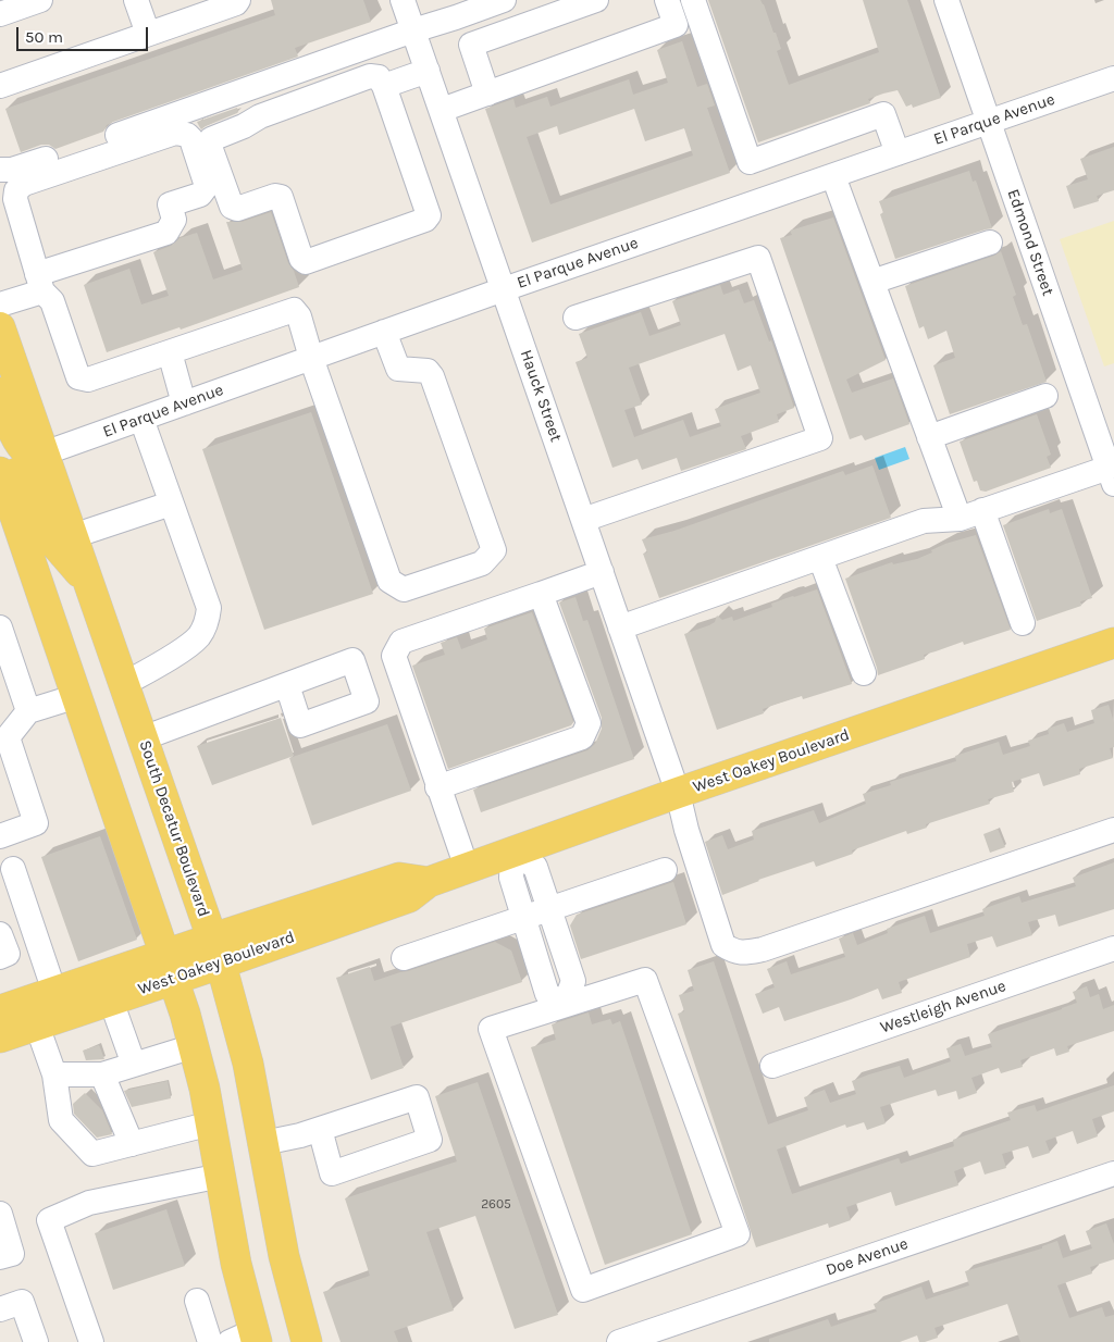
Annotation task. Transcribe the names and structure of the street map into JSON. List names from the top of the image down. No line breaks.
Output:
{"streets":{"main road":["West Oakey Boulevard","South Decatur Boulevard"],"street":["El Parque Avenue","Edmond Street","Hauck Street","Westleigh Avenue","Doe Avenue"]},"crossings":[["El Parque Avenue","Edmond Street"],["El Parque Avenue","Hauck Street"],["El Parque Avenue","South Decatur Boulevard"],["Hauck Street","West Oakey Boulevard"],["West Oakey Boulevard","South Decatur Boulevard"]],"house_numbers":["2605"],"scale_bar":"50 m"}
